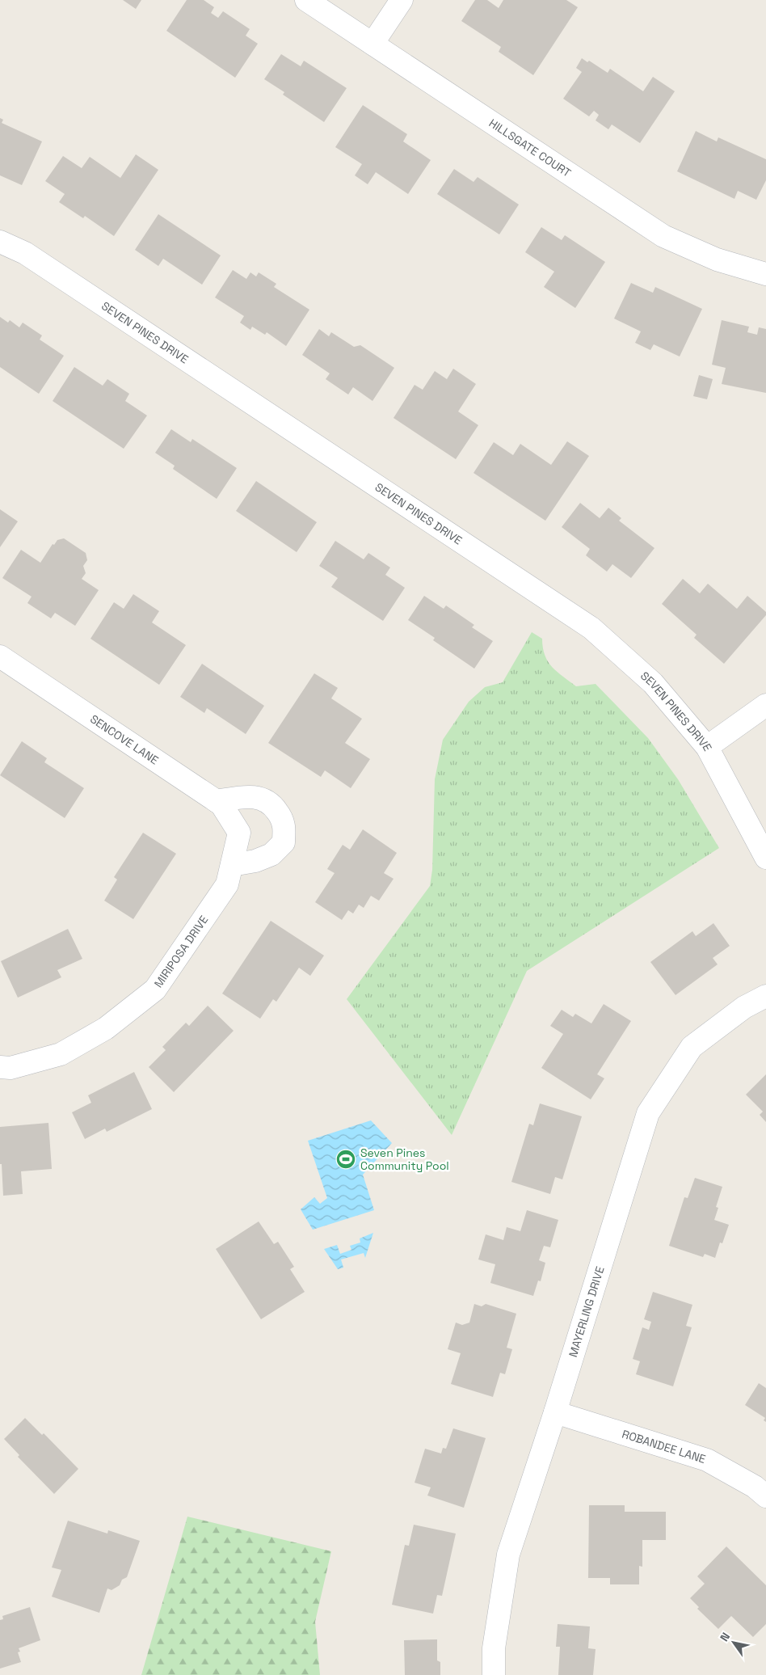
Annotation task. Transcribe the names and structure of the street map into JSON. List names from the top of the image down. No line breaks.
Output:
{"streets":{"street":["HILLSGATE COURT","SEVEN PINES DRIVE","SENCOVE LANE","MIRIPOSA DRIVE","MAYERLING DRIVE","ROBANDEE LANE"]},"crossings":[["SENCOVE LANE","MIRIPOSA DRIVE"],["MAYERLING DRIVE","ROBANDEE LANE"]],"places":{"sports":["Seven Pines Community Pool"]},"north":"top left"}
